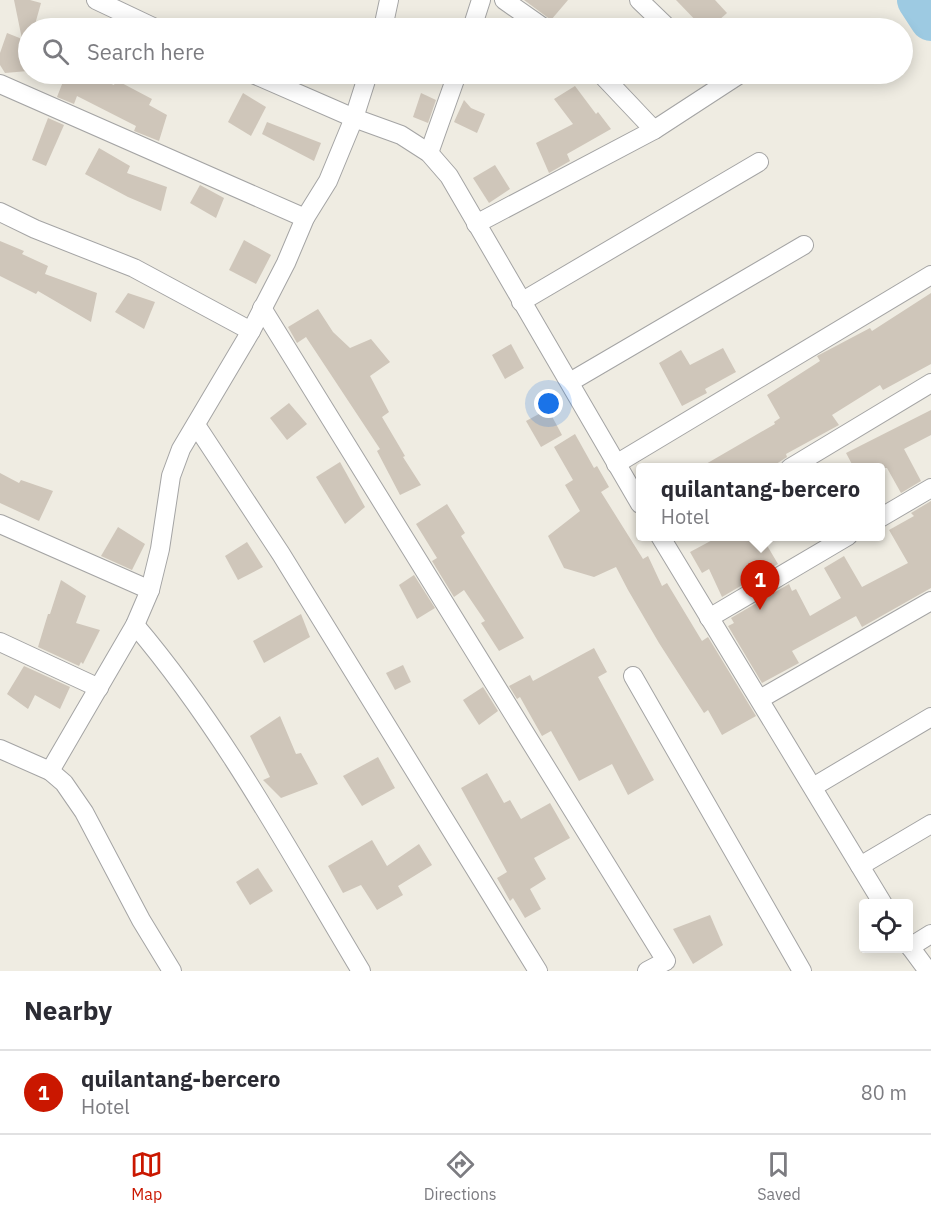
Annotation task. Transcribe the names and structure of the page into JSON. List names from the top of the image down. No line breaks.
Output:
{"page":{"search":"Search here","popup":["quilantang-bercero","Hotel"],"pins":"1","heading":"Nearby","list":[{"mark":"1","name":"quilantang-bercero","note":"Hotel","value":"80 m"}],"nav":["Map","Directions","Saved"]}}
